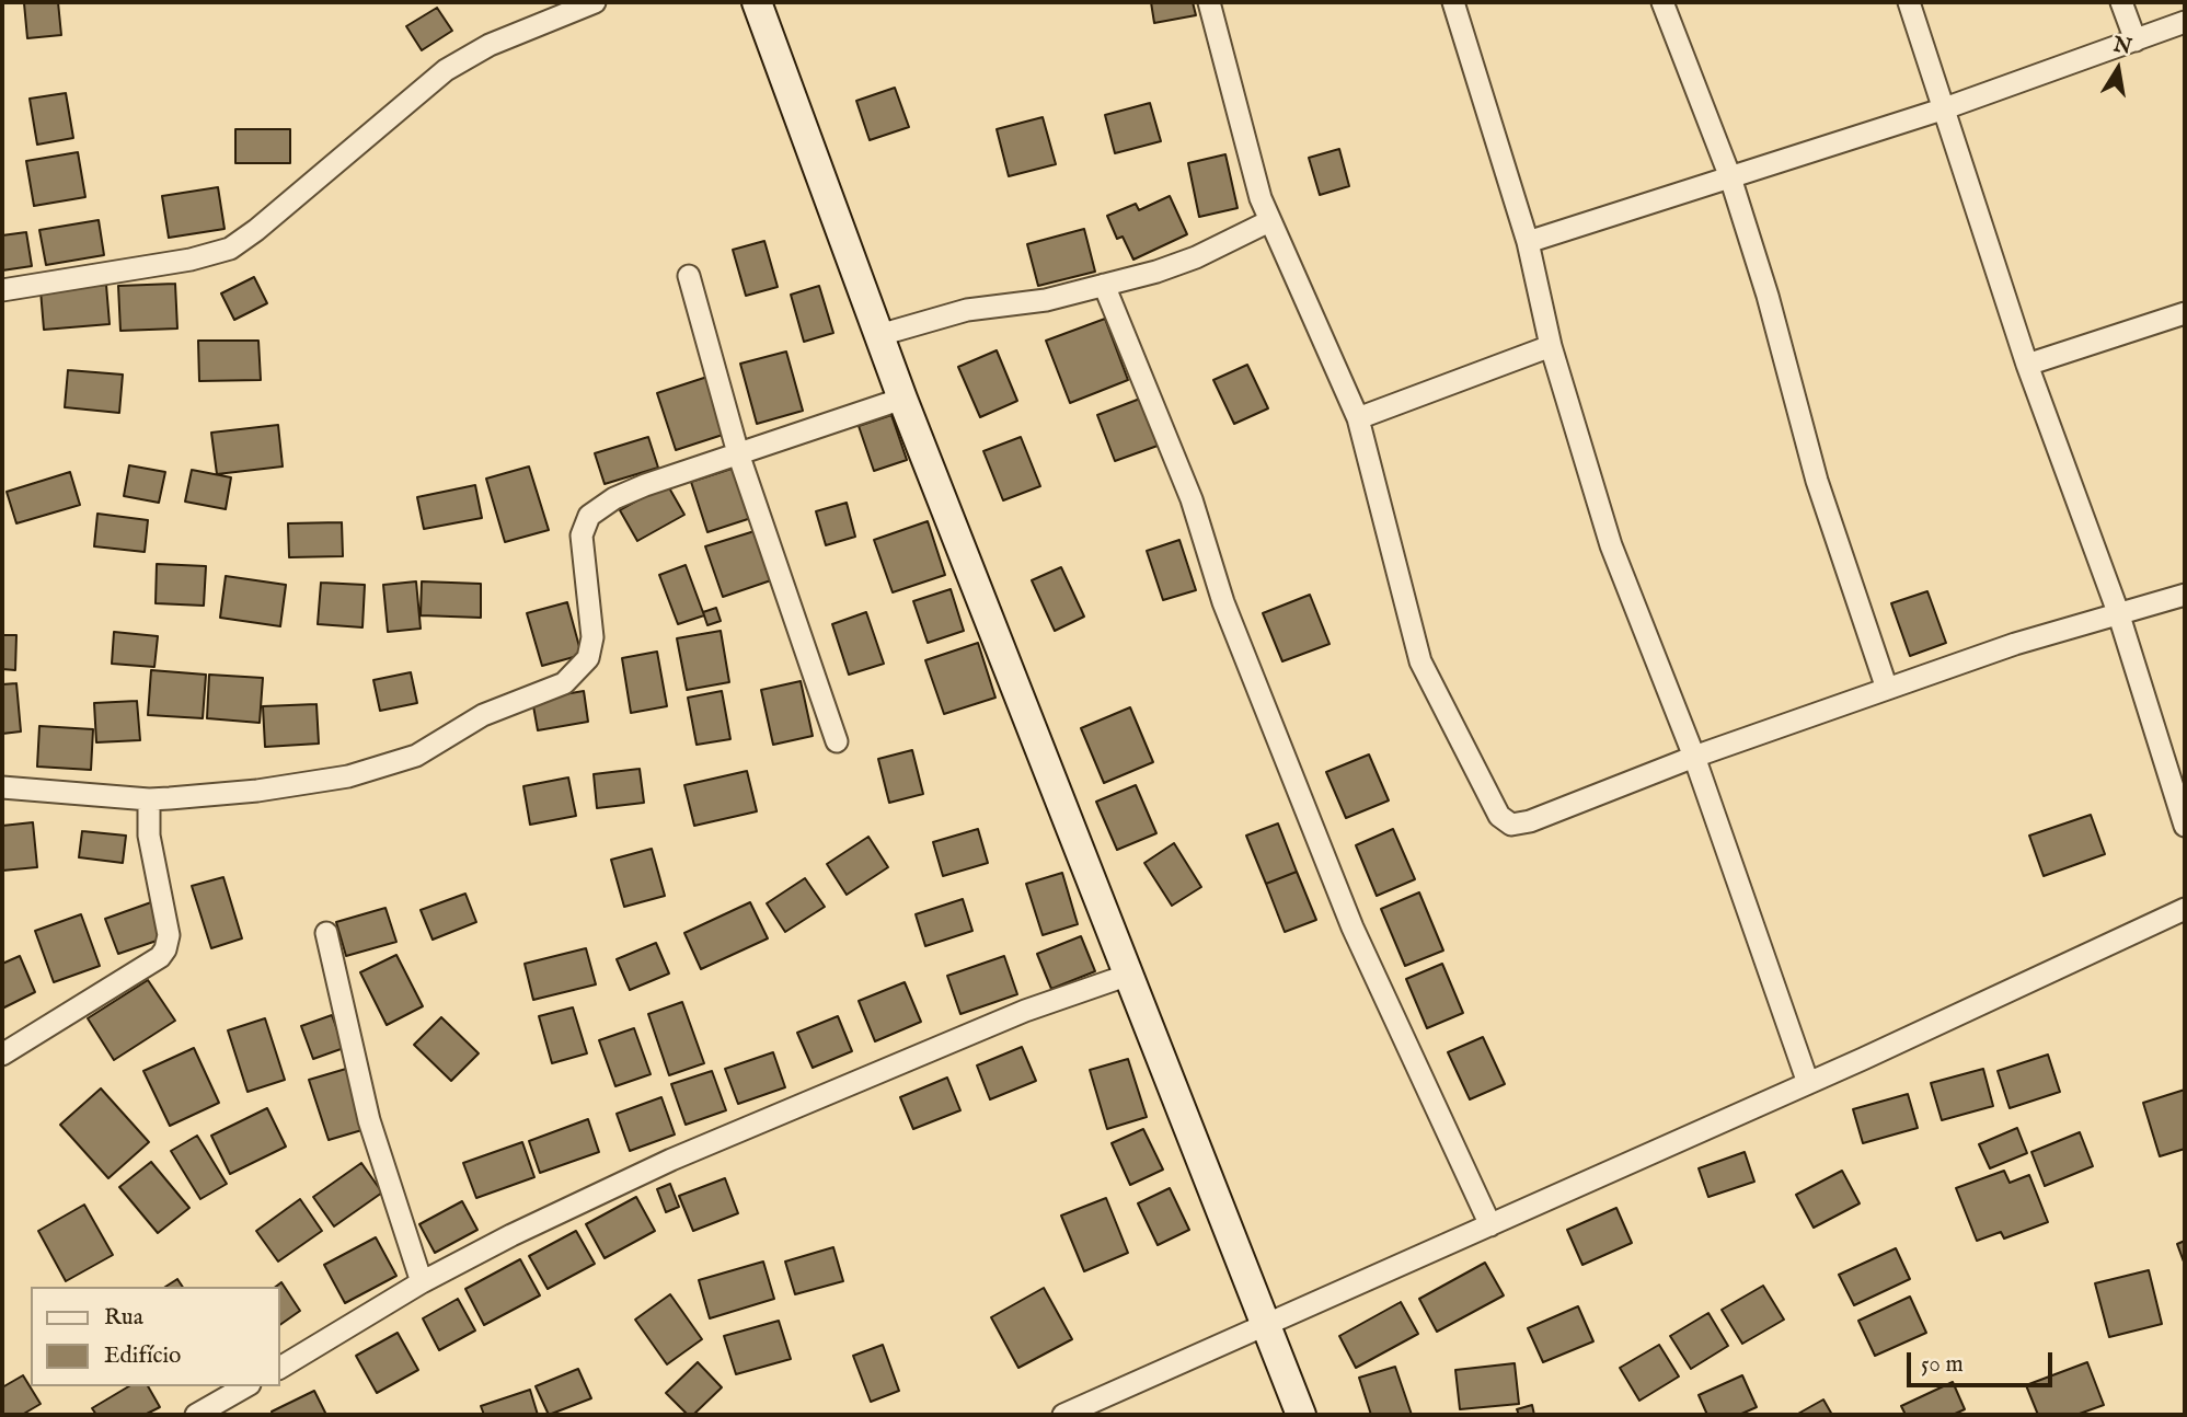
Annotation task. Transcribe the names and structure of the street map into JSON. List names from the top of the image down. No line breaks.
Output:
{"legend":["Rua","Edifício"],"scale_bar":"50 m","north":"top"}
